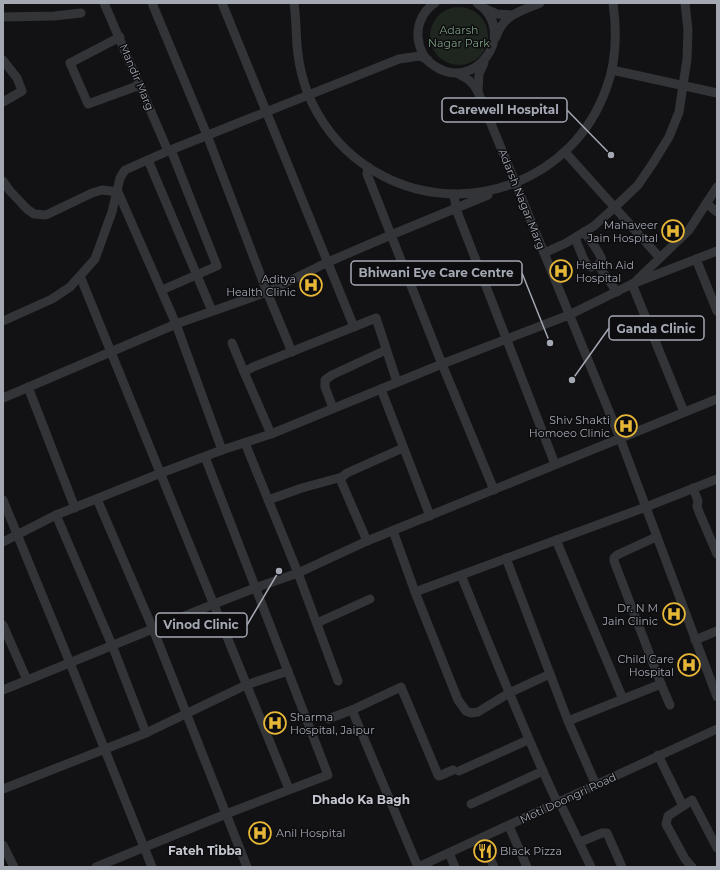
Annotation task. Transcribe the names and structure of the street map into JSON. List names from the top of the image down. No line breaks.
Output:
{"streets":{"street":["Mandir Marg","Adarsh Nagar Marg","Moti Doongri Road"]},"districts":["Dhado Ka Bagh","Fateh Tibba"],"parks":["Adarsh Nagar Park"],"places":{"other":["Carewell Hospital","Bhiwani Eye Care Centre","Ganda Clinic","Vinod Clinic"],"hospital":["Mahaveer Jain Hospital","Health Aid Hospital","Aditya Health Clinic","Shiv Shakti Homoeo Clinic","Dr. N M Jain Clinic","Child Care Hospital","Sharma Hospital, Jaipur","Anil Hospital"],"restaurant":["Black Pizza"]}}
